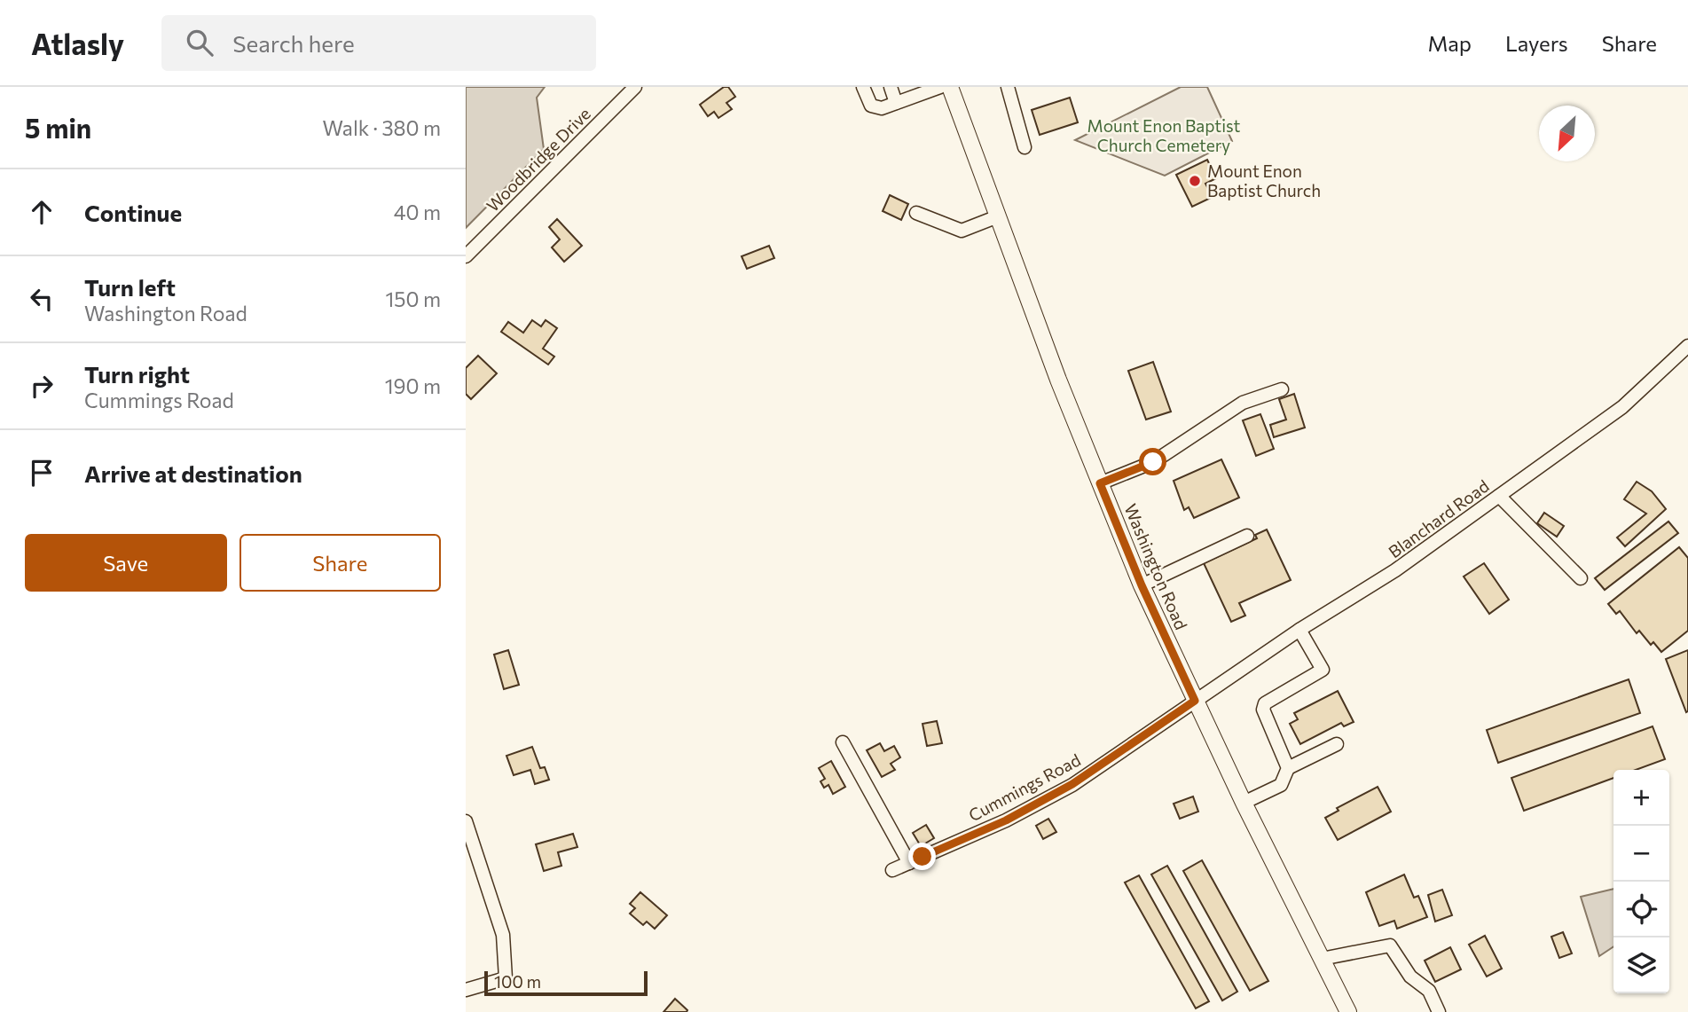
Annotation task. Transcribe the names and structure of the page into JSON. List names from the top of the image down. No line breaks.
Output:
{"streets":{"main road":["Washington Road"],"street":["Woodbridge Drive","Blanchard Road","Cummings Road"]},"crossings":[["Blanchard Road","Washington Road"],["Blanchard Road","Cummings Road"],["Washington Road","Cummings Road"]],"parks":["Mount Enon Baptist Church Cemetery"],"places":["Mount Enon Baptist Church"],"scale_bar":"100 m","north":"bottom left","page":{"header":"Atlasly","search":"Search here","nav":["Map","Layers","Share"],"heading":["5 min","Walk · 380 m"],"list":[["Continue","40 m"],["Turn left","Washington Road","150 m"],["Turn right","Cummings Road","190 m"],"Arrive at destination"],"buttons":["Save","Share"],"map_buttons":["+","−"],"scale":"100 m"}}
